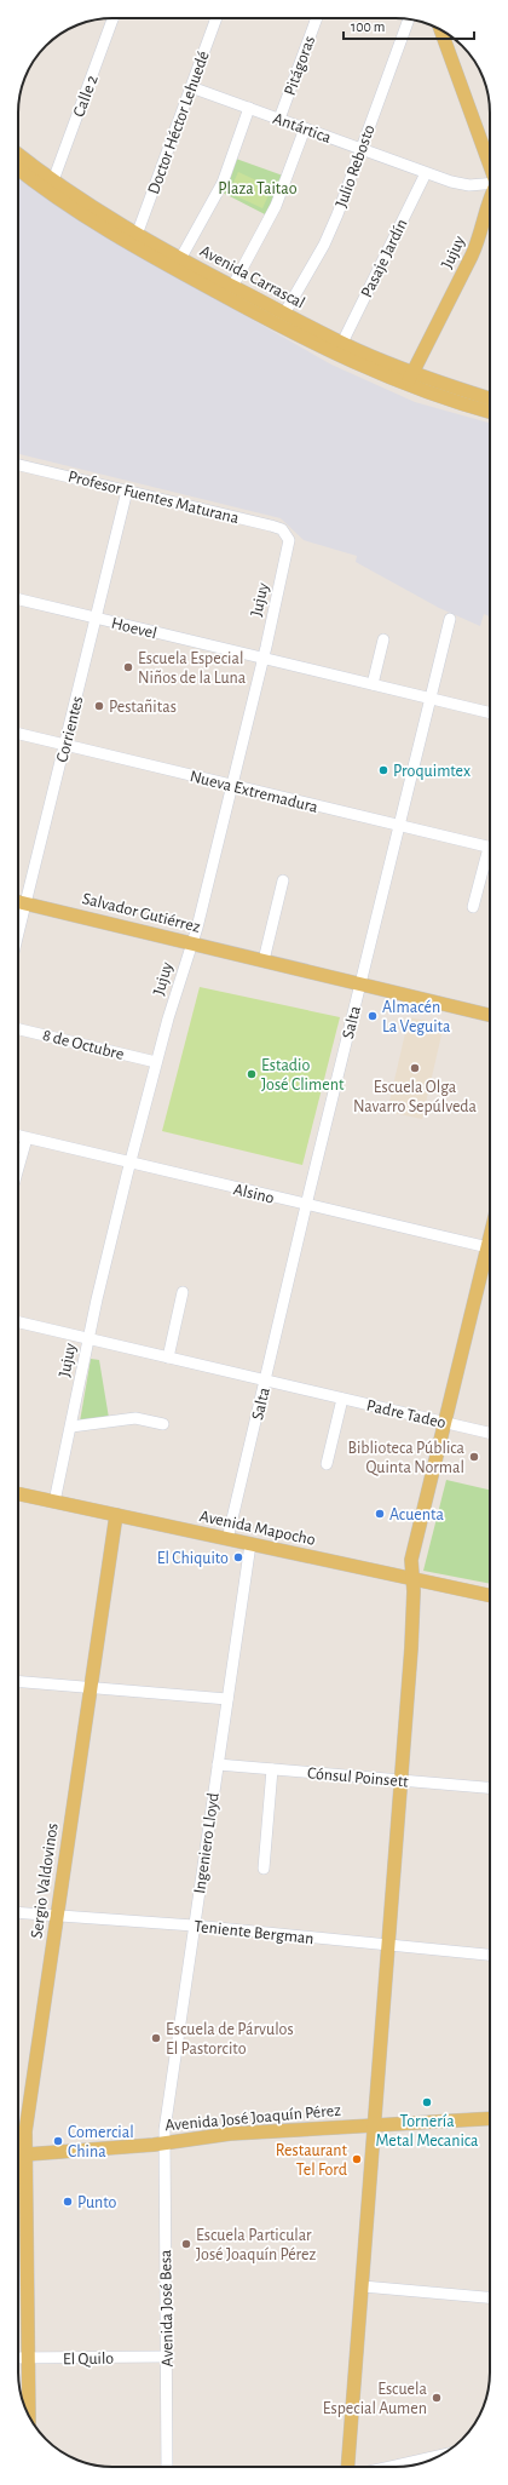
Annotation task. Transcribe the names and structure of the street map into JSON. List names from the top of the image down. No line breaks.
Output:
{"streets":{"main road":["Jujuy","Avenida Carrascal","Salvador Gutiérrez","Avenida Mapocho","Sergio Valdovinos","Avenida José Joaquín Pérez"],"street":["Pitágoras","Calle 2","Doctor Héctor Lehuedé","Antártica","Julio Rebosto","Pasaje Jardín","Profesor Fuentes Maturana","Hoevel","Corrientes","Nueva Extremadura","Salta","8 de Octubre","Alsino","Padre Tadeo","Cónsul Poinsett","Ingeniero Lloyd","Teniente Bergman","Avenida José Besa","El Quilo"]},"crossings":[["Pitágoras","Antártica"],["Calle 2","Avenida Carrascal"],["Doctor Héctor Lehuedé","Antártica"],["Doctor Héctor Lehuedé","Avenida Carrascal"],["Antártica","Julio Rebosto"],["Antártica","Pasaje Jardín"],["Julio Rebosto","Avenida Carrascal"],["Jujuy","Avenida Carrascal"],["Jujuy","Profesor Fuentes Maturana"],["Jujuy","Hoevel"],["Jujuy","Nueva Extremadura"],["Jujuy","Salvador Gutiérrez"],["Jujuy","8 de Octubre"],["Jujuy","Alsino"],["Jujuy","Padre Tadeo"],["Jujuy","Avenida Mapocho"],["Pasaje Jardín","Avenida Carrascal"],["Profesor Fuentes Maturana","Corrientes"],["Hoevel","Corrientes"],["Hoevel","Salta"],["Corrientes","Nueva Extremadura"],["Corrientes","Salvador Gutiérrez"],["Nueva Extremadura","Salta"],["Salvador Gutiérrez","Salta"],["Salta","Alsino"],["Salta","Padre Tadeo"],["Salta","Avenida Mapocho"],["Avenida Mapocho","Ingeniero Lloyd"],["Avenida Mapocho","Sergio Valdovinos"],["Cónsul Poinsett","Ingeniero Lloyd"],["Ingeniero Lloyd","Teniente Bergman"],["Ingeniero Lloyd","Avenida José Joaquín Pérez"],["Ingeniero Lloyd","Avenida José Besa"],["Sergio Valdovinos","Teniente Bergman"],["Sergio Valdovinos","Avenida José Joaquín Pérez"],["Sergio Valdovinos","El Quilo"],["Avenida José Joaquín Pérez","Avenida José Besa"],["Avenida José Besa","El Quilo"]],"parks":["Plaza Taitao"],"places":["Escuela Especial Niños de la Luna","Pestañitas","Proquimtex","Almacén La Veguita","Escuela Olga Navarro Sepúlveda","Estadio José Climent","Biblioteca Pública Quinta Normal","Acuenta","El Chiquito","Escuela de Párvulos El Pastorcito","Tornería Metal Mecanica","Comercial China","Restaurant Tel Ford","Punto","Escuela Particular José Joaquín Pérez","Escuela Especial Aumen"],"scale_bar":"100 m"}
